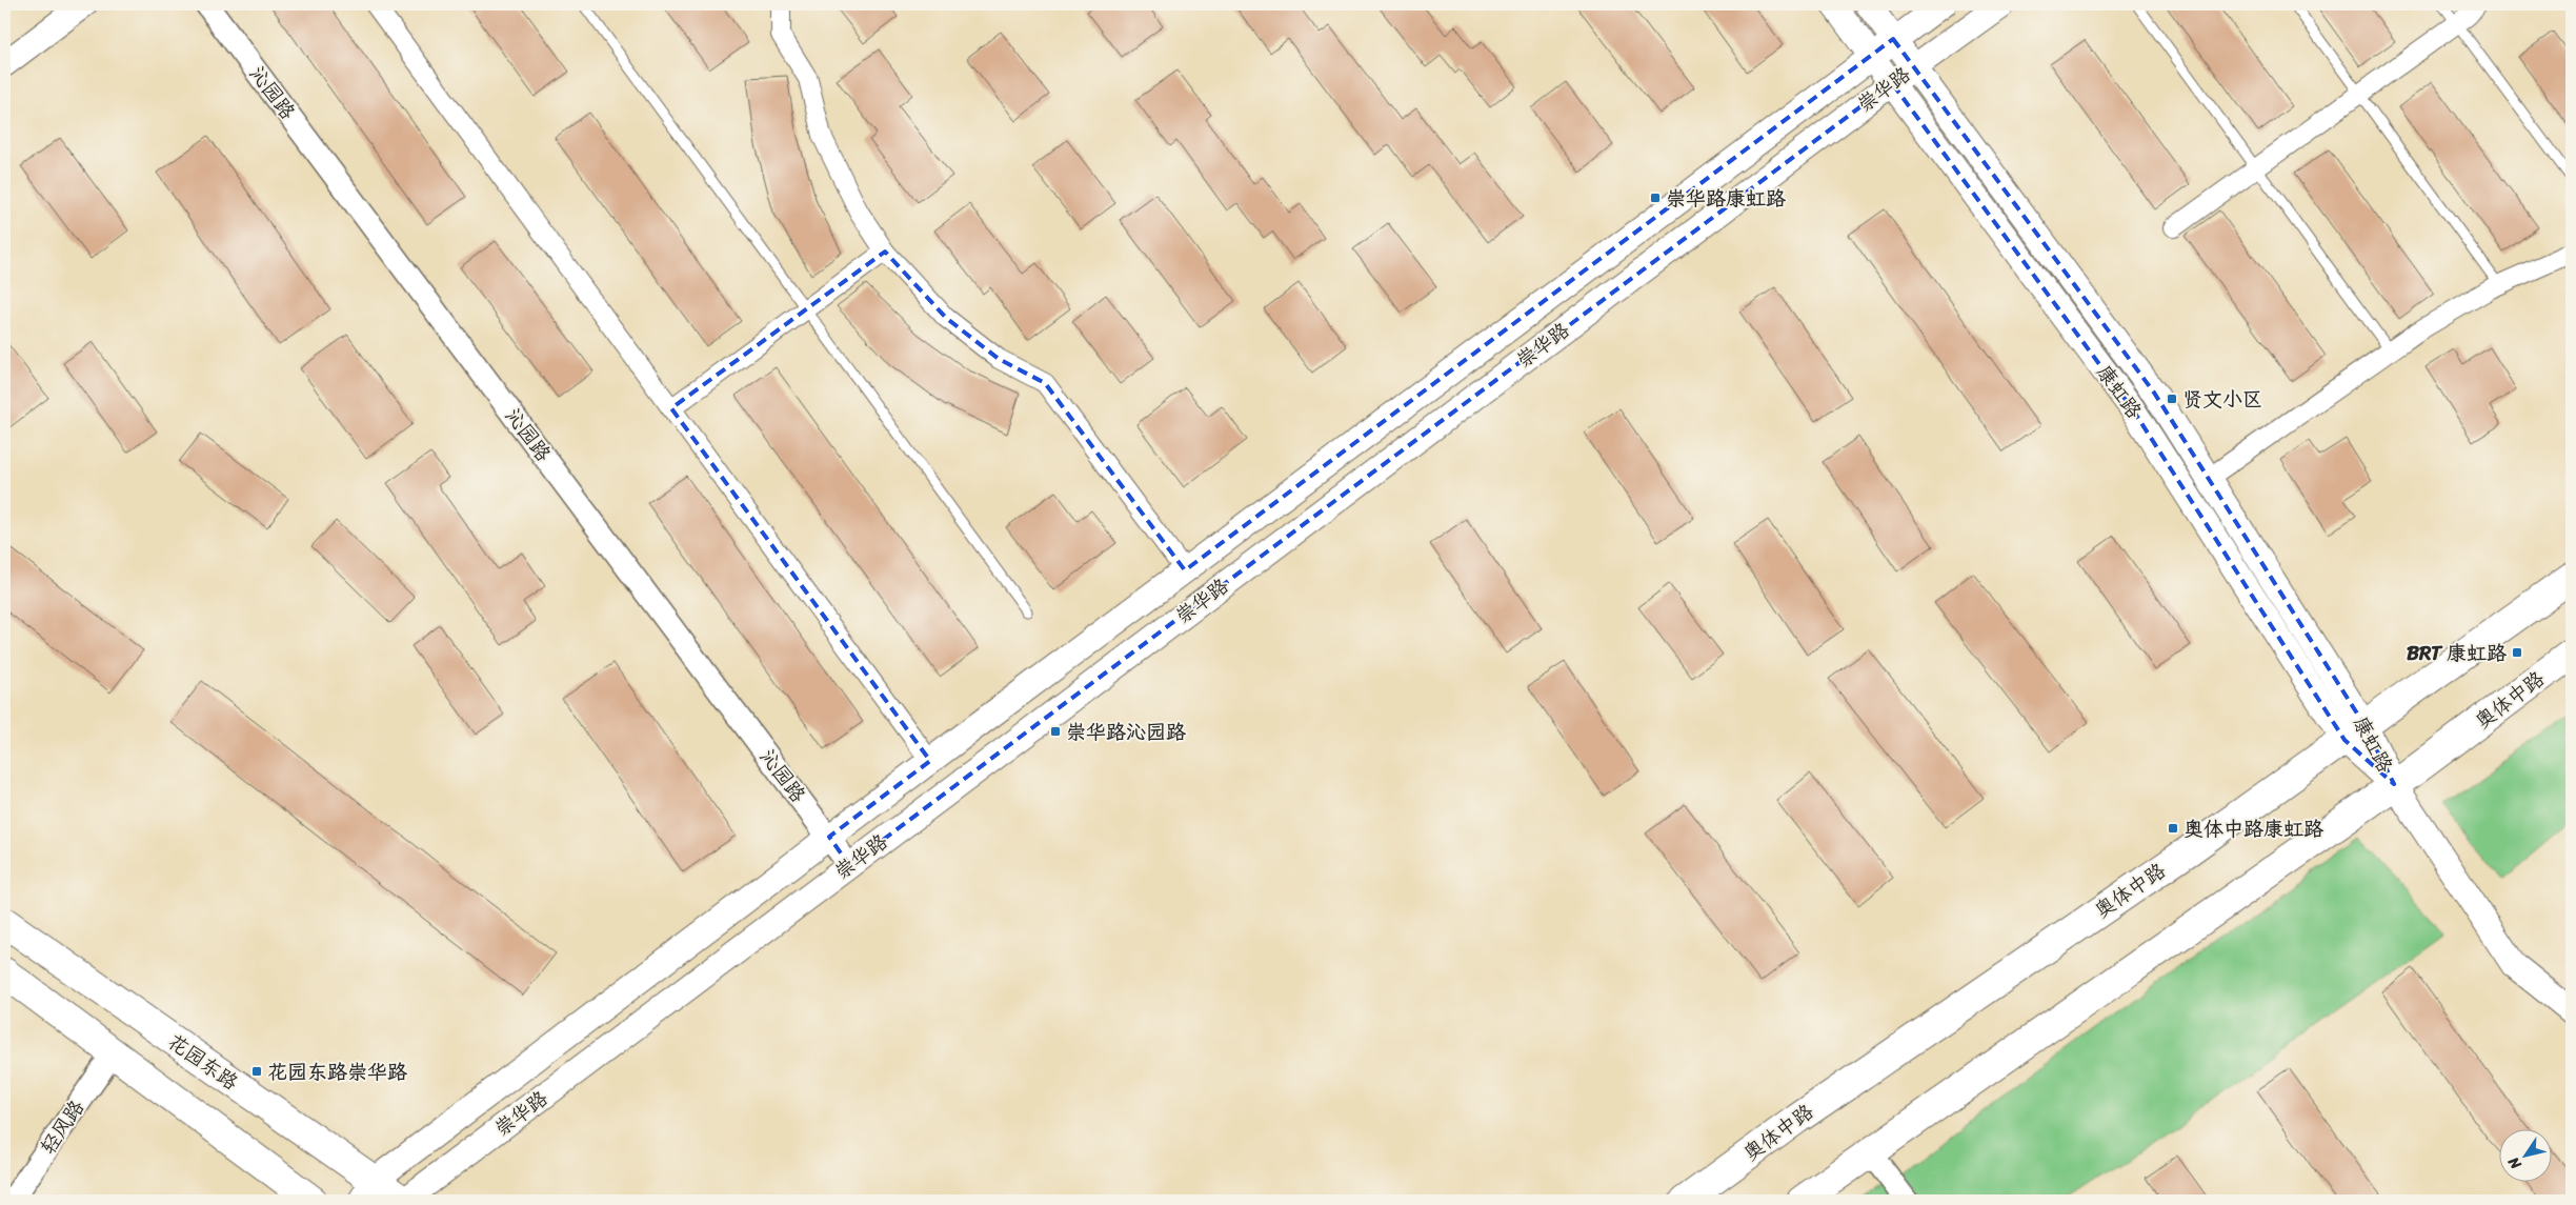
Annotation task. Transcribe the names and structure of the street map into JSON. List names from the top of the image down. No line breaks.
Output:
{"streets":{"main road":["崇华路","康虹路","奥体中路","花园东路"],"street":["沁园路","轻风路"]},"crossings":[["崇华路","沁园路"],["崇华路","康虹路"],["崇华路","花园东路"],["康虹路","奥体中路"]],"places":{"transit":["崇华路康虹路","贤文小区","BRT 康虹路","崇华路沁园路","奥体中路康虹路","花园东路崇华路"]},"north":"bottom left"}
